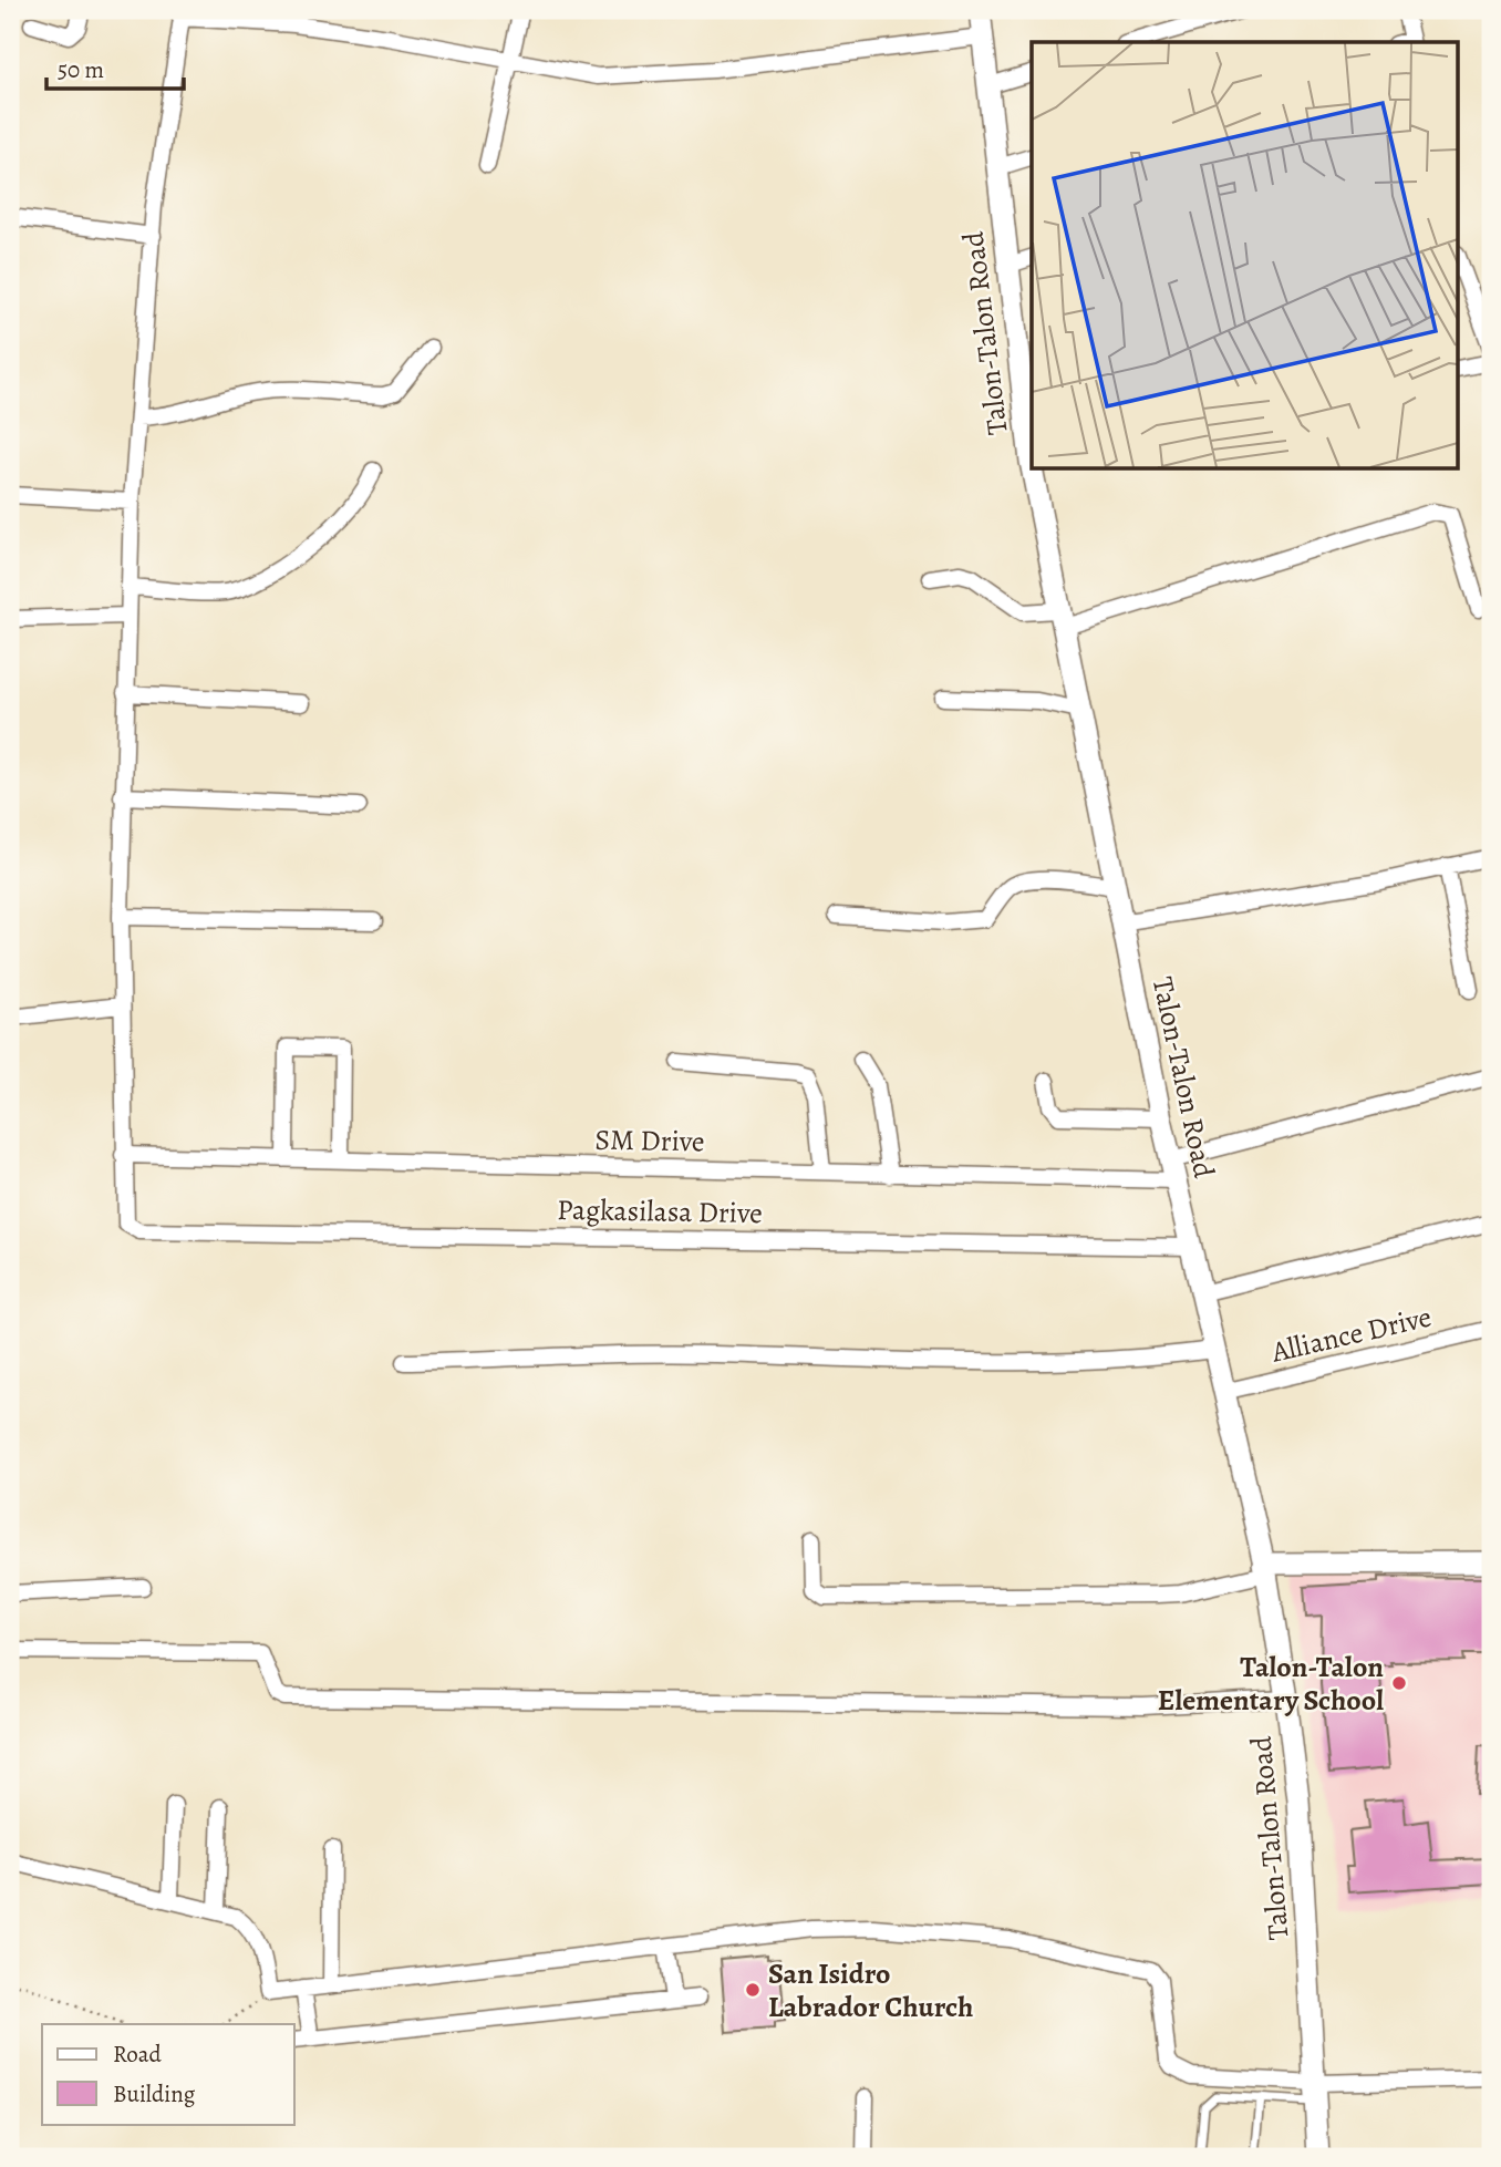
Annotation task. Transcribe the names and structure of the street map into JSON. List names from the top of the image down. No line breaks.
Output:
{"streets":{"street":["Talon-Talon Road","SM Drive","Pagkasilasa Drive","Alliance Drive"]},"crossings":[["Talon-Talon Road","SM Drive"],["Talon-Talon Road","Pagkasilasa Drive"],["Talon-Talon Road","Alliance Drive"],["SM Drive","Pagkasilasa Drive"]],"places":["Talon-Talon Elementary School","San Isidro Labrador Church"],"legend":["Road","Building"],"scale_bar":"50 m"}
